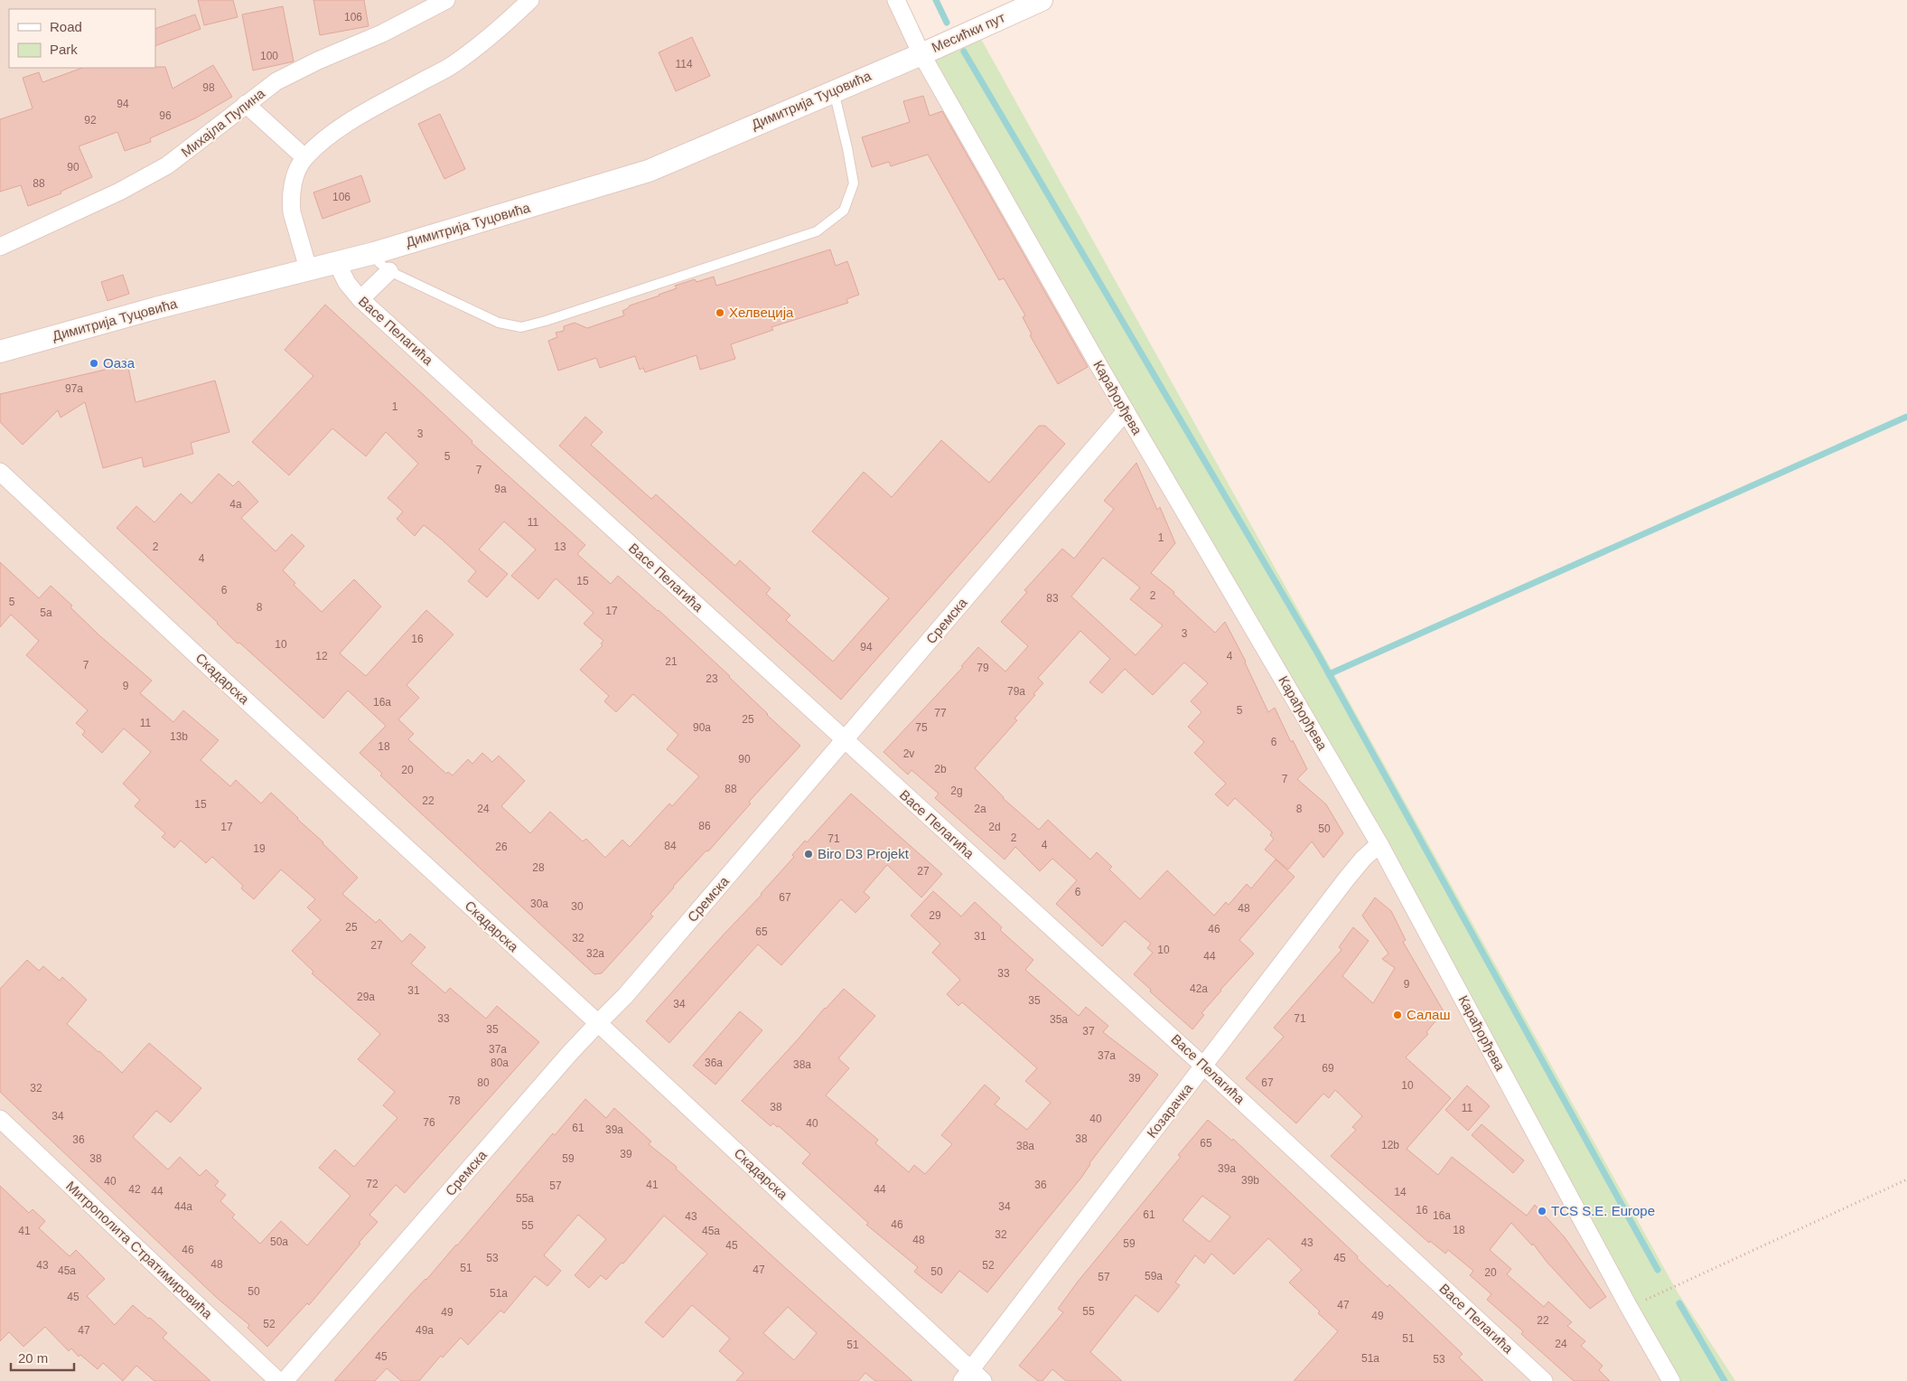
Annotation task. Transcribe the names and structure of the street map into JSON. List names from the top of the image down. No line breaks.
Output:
{"streets":{"street":["Месићки пут","Димитрија Туцовића","Михајла Пупина","Васе Пелагића","Карађорђева","Сремска","Скадарска","Козарачка","Митрополита Стратимировића"]},"crossings":[["Месићки пут","Димитрија Туцовића"],["Месићки пут","Карађорђева"],["Димитрија Туцовића","Васе Пелагића"],["Димитрија Туцовића","Карађорђева"],["Васе Пелагића","Сремска"],["Васе Пелагића","Козарачка"],["Карађорђева","Сремска"],["Карађорђева","Козарачка"],["Сремска","Скадарска"],["Скадарска","Козарачка"]],"places":["Хелвеција","Оаза","Biro D3 Projekt","Салаш","TCS S.E. Europe"],"house_numbers":["106","100","114","98","94","96","92","90","88","106","97a","1","3","5","7","9a","4a","11","1","2","13","4","15","6","2","83","5","8","17","5a","3","16","10","94","12","4","21","7","79","23","9","79a","16a","5","77","25","11","90a","75","13b","6","18","2v","90","2b","20","7","88","2g","22","15","24","2a","8","86","17","2d","50","2","71","4","84","26","19","28","27","6","67","30a","30","48","29","25","46","65","31","32","27","10","32a","44","33","9","42a","31","29a","35","34","33","71","35a","35","37","37a","37a","80a","36a","38a","69","39","80","67","10","32","78","38","11","34","40","76","40","61","39a","38","36","65","12b","38a","39","38","59","39a","39b","40","72","41","36","57","42","44","44","14","55a","44a","34","16","61","16a","43","46","55","18","41","45a","32","48","50a","43","59","45","46","53","45","48","43","52","51","47","45a","50","20","59a","57","50","51a","45","47","55","49","49","22","52","47","49a","51","24","51","45","51a","53"],"legend":["Road","Park"],"scale_bar":"20 m"}
